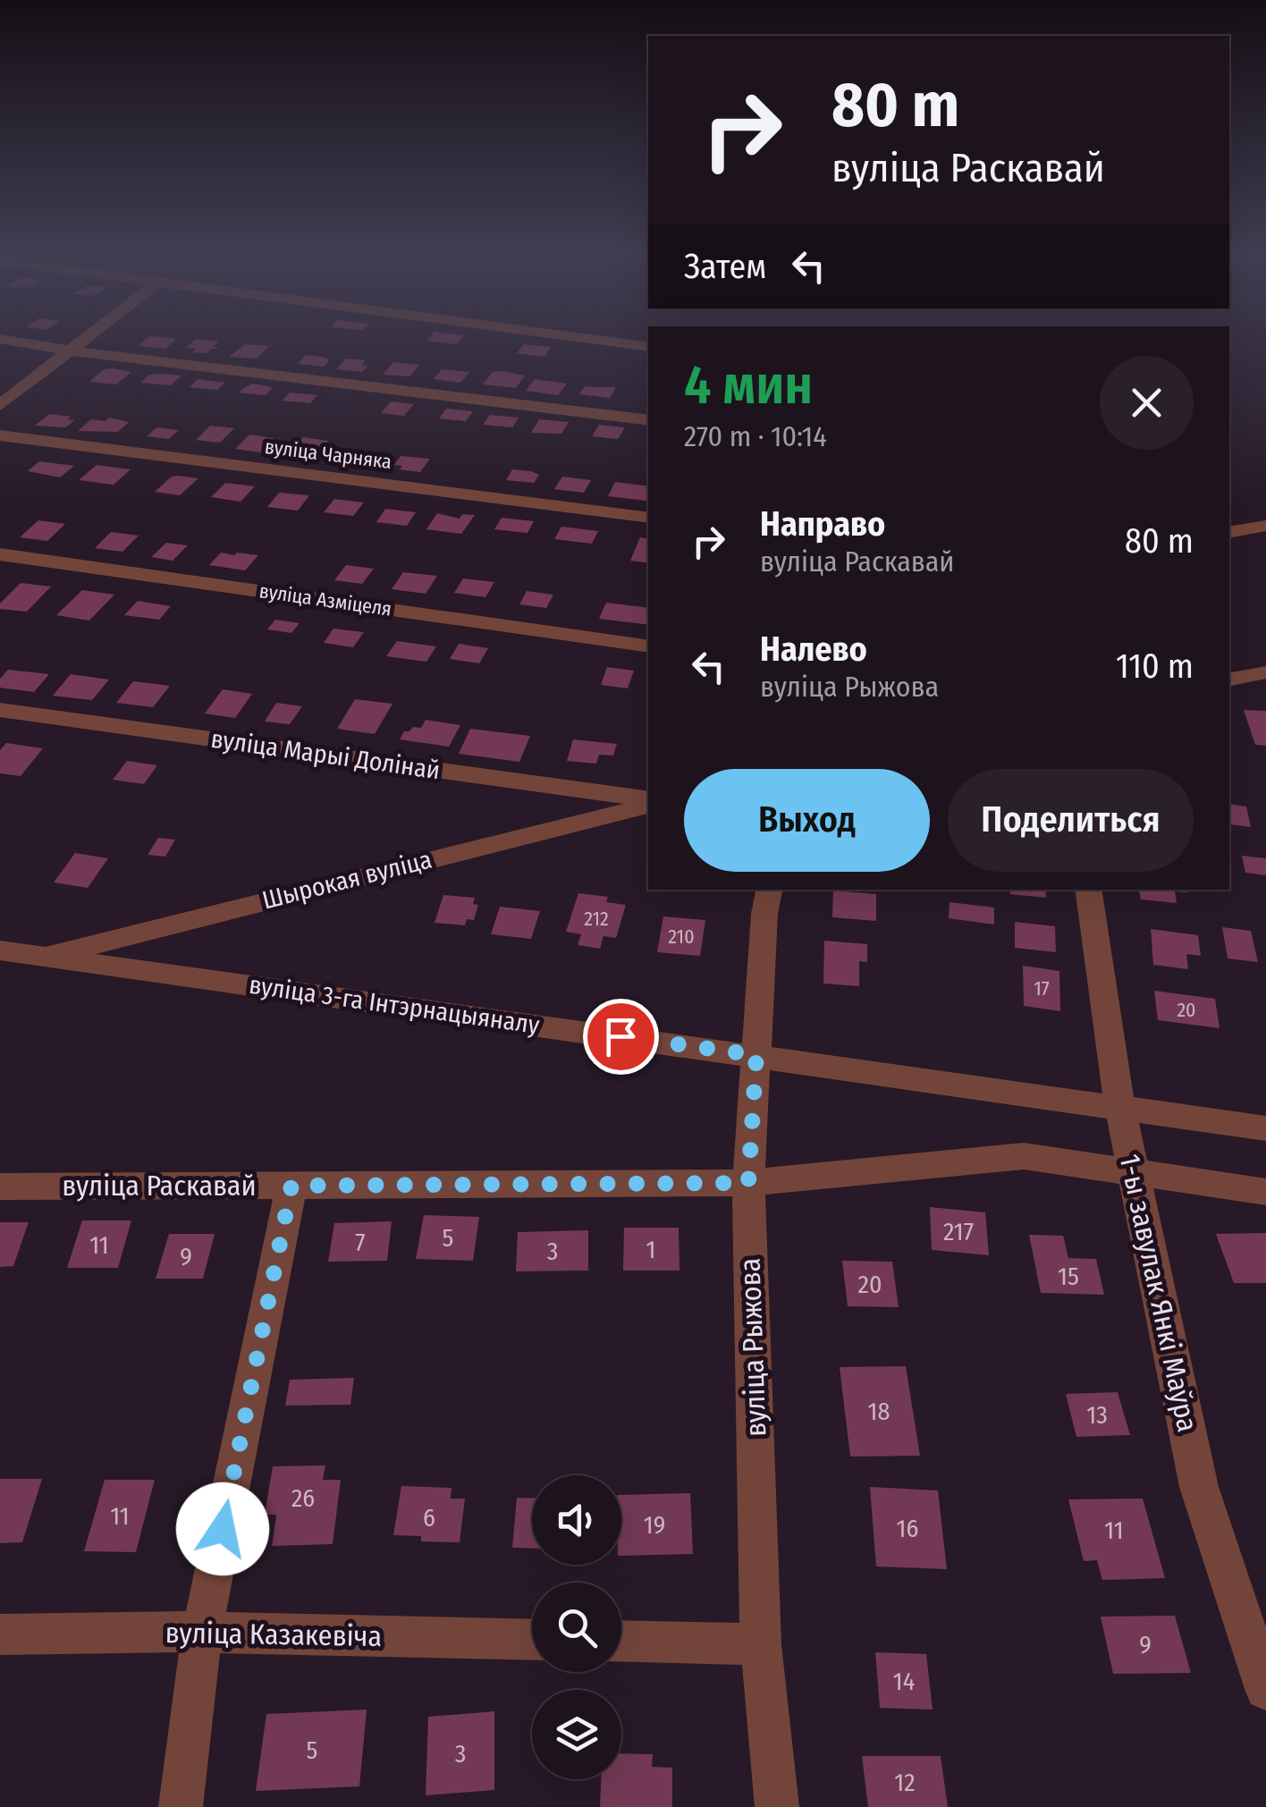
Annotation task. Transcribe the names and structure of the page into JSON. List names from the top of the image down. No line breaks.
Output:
{"streets":{"street":["вуліца Чарняка","вуліца Азміцеля","вуліца Марыі Долінай","Шырокая вуліца","вуліца 3-га Інтэрнацыяналу","вуліца Раскавай","1-ы завулак Янкі Маўра","вуліца Рыжова","вуліца Казакевіча"]},"crossings":[["Шырокая вуліца","вуліца 3-га Інтэрнацыяналу"],["вуліца 3-га Інтэрнацыяналу","1-ы завулак Янкі Маўра"],["вуліца 3-га Інтэрнацыяналу","вуліца Рыжова"],["вуліца Раскавай","1-ы завулак Янкі Маўра"],["вуліца Раскавай","вуліца Рыжова"]],"house_numbers":["212","210","17","20","217","5","7","11","1","3","9","15","20","18","13","26","11","6","19","16","11","9","14","5","3","12"],"page":{"turn":["80 m","вуліца Раскавай"],"then":"Затем","heading":["4 мин","270 m · 10:14"],"list":[{"name":"Направо","note":"вуліца Раскавай","value":"80 m"},{"name":"Налево","note":"вуліца Рыжова","value":"110 m"}],"buttons":["Выход","Поделиться"]}}
